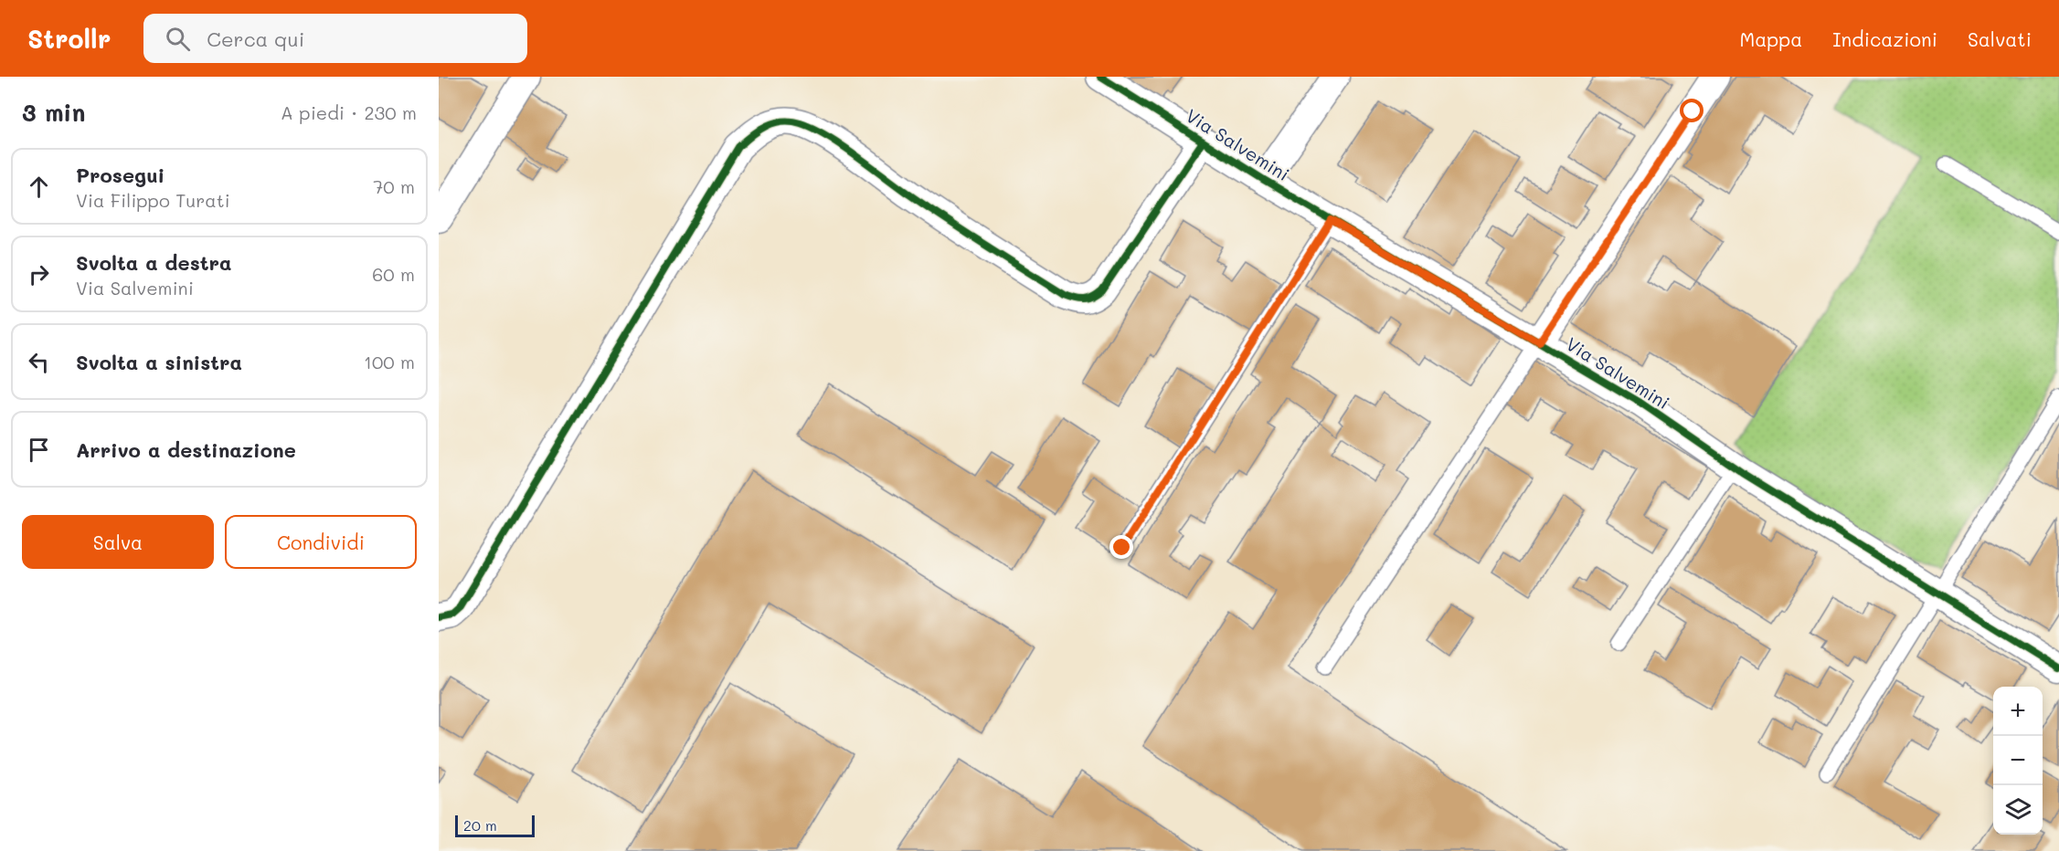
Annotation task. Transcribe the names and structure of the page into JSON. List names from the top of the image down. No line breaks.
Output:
{"streets":{"street":["Via Salvemini"]},"scale_bar":"20 m","page":{"header":"Strollr","search":"Cerca qui","nav":["Mappa","Indicazioni","Salvati"],"heading":["3 min","A piedi · 230 m"],"list":[["Prosegui","Via Filippo Turati","70 m"],["Svolta a destra","Via Salvemini","60 m"],["Svolta a sinistra","100 m"],"Arrivo a destinazione"],"buttons":["Salva","Condividi"],"map_buttons":["+","−"],"scale":"20 m"}}
